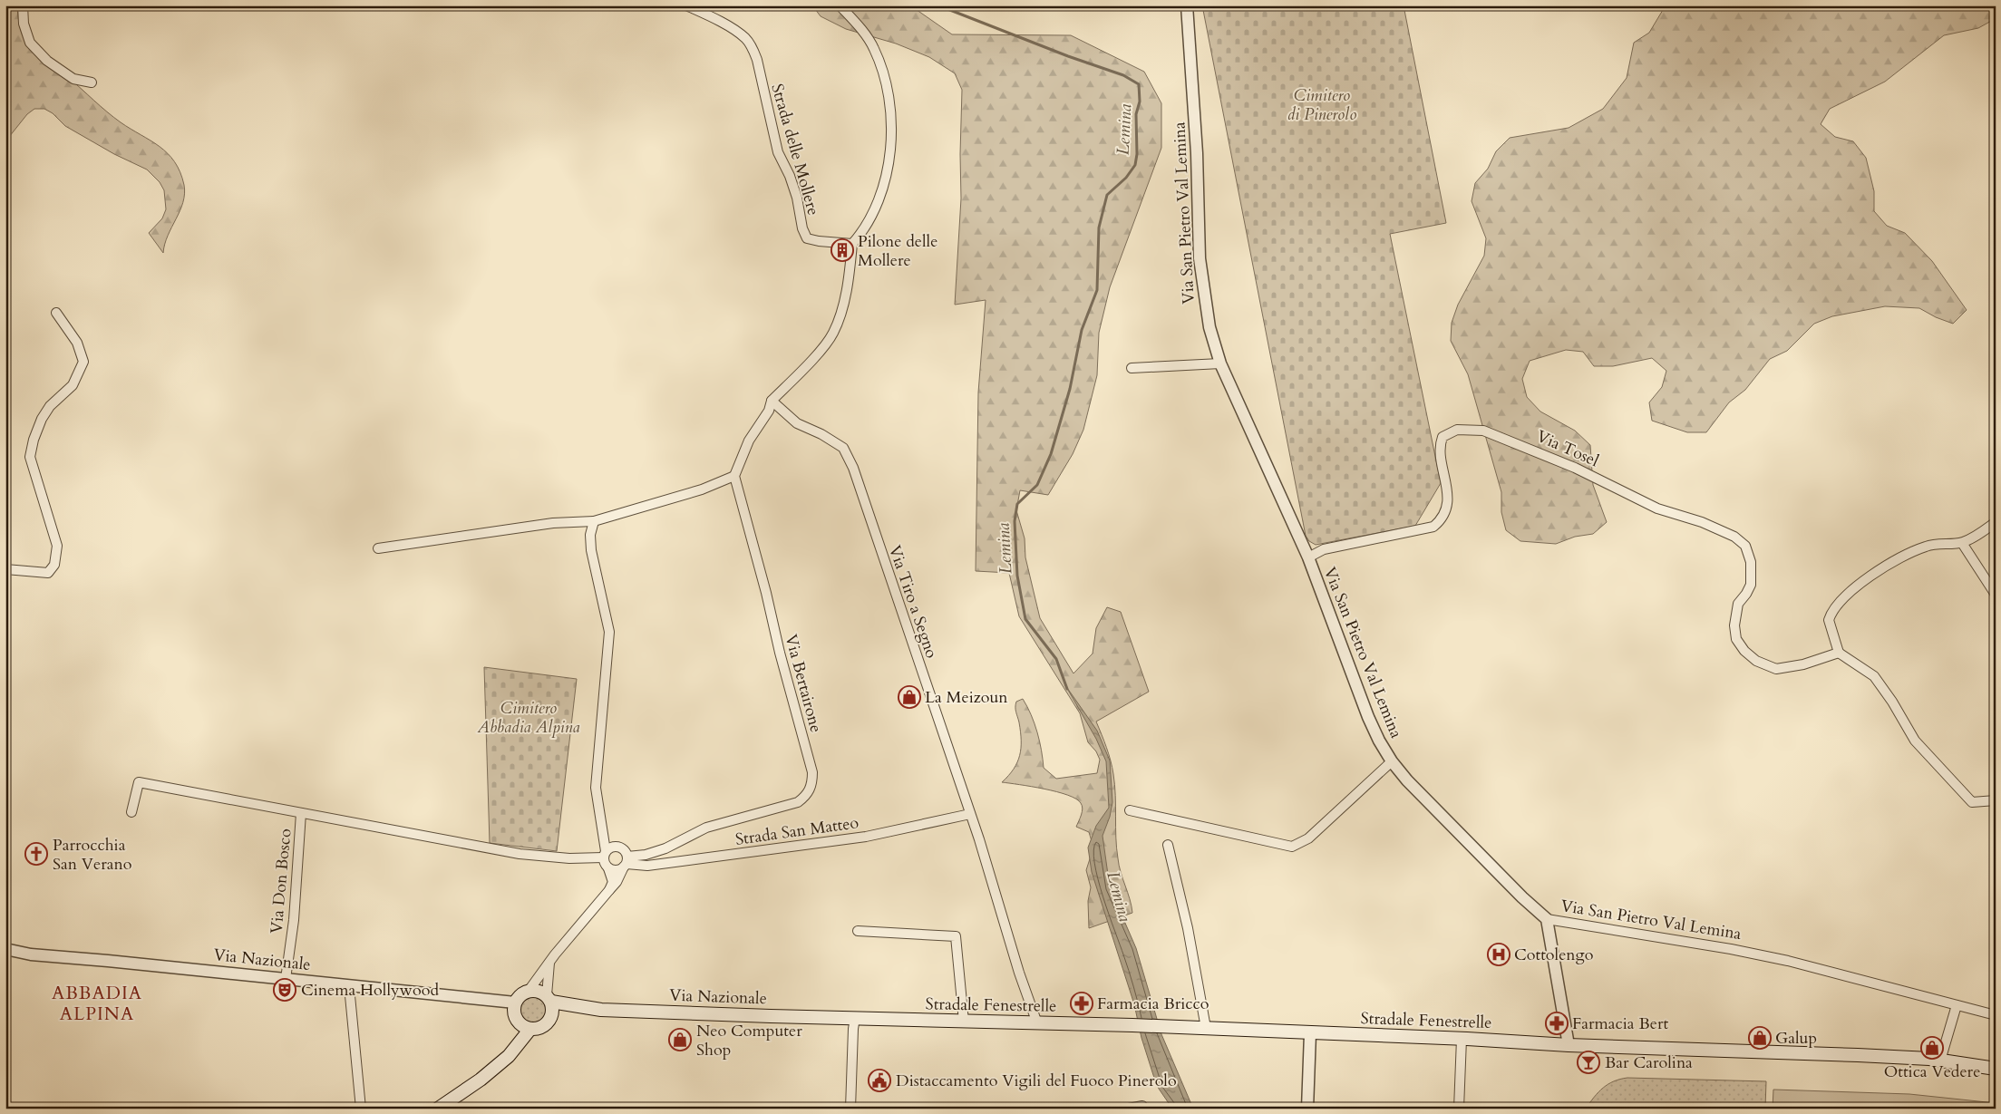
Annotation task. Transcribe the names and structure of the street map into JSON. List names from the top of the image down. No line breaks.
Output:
{"streets":{"main road":["Via Nazionale","Stradale Fenestrelle"],"street":["Strada delle Mollere","Via San Pietro Val Lemina","Via Tosel","Via Tiro a Segno","Via Bertairone","Strada San Matteo","Via Don Bosco"]},"crossings":[["Via San Pietro Val Lemina","Via Tosel"],["Via Tiro a Segno","Strada San Matteo"],["Via Tiro a Segno","Stradale Fenestrelle"],["Via Bertairone","Strada San Matteo"],["Via Don Bosco","Via Nazionale"],["Via Nazionale","Stradale Fenestrelle"]],"districts":["ABBADIA ALPINA"],"water":["Lemina"],"parks":["Cimitero di Pinerolo","Cimitero Abbadia Alpina"],"places":{"building":["Pilone delle Mollere"],"shop":["La Meizoun","Galup","Neo Computer Shop","Ottica Vedere"],"church":["Parrocchia San Verano"],"hospital":["Cottolengo"],"theatre":["Cinema Hollywood"],"pharmacy":["Farmacia Bricco","Farmacia Bert"],"bar":["Bar Carolina"],"public building":["Distaccamento Vigili del Fuoco Pinerolo"]}}
